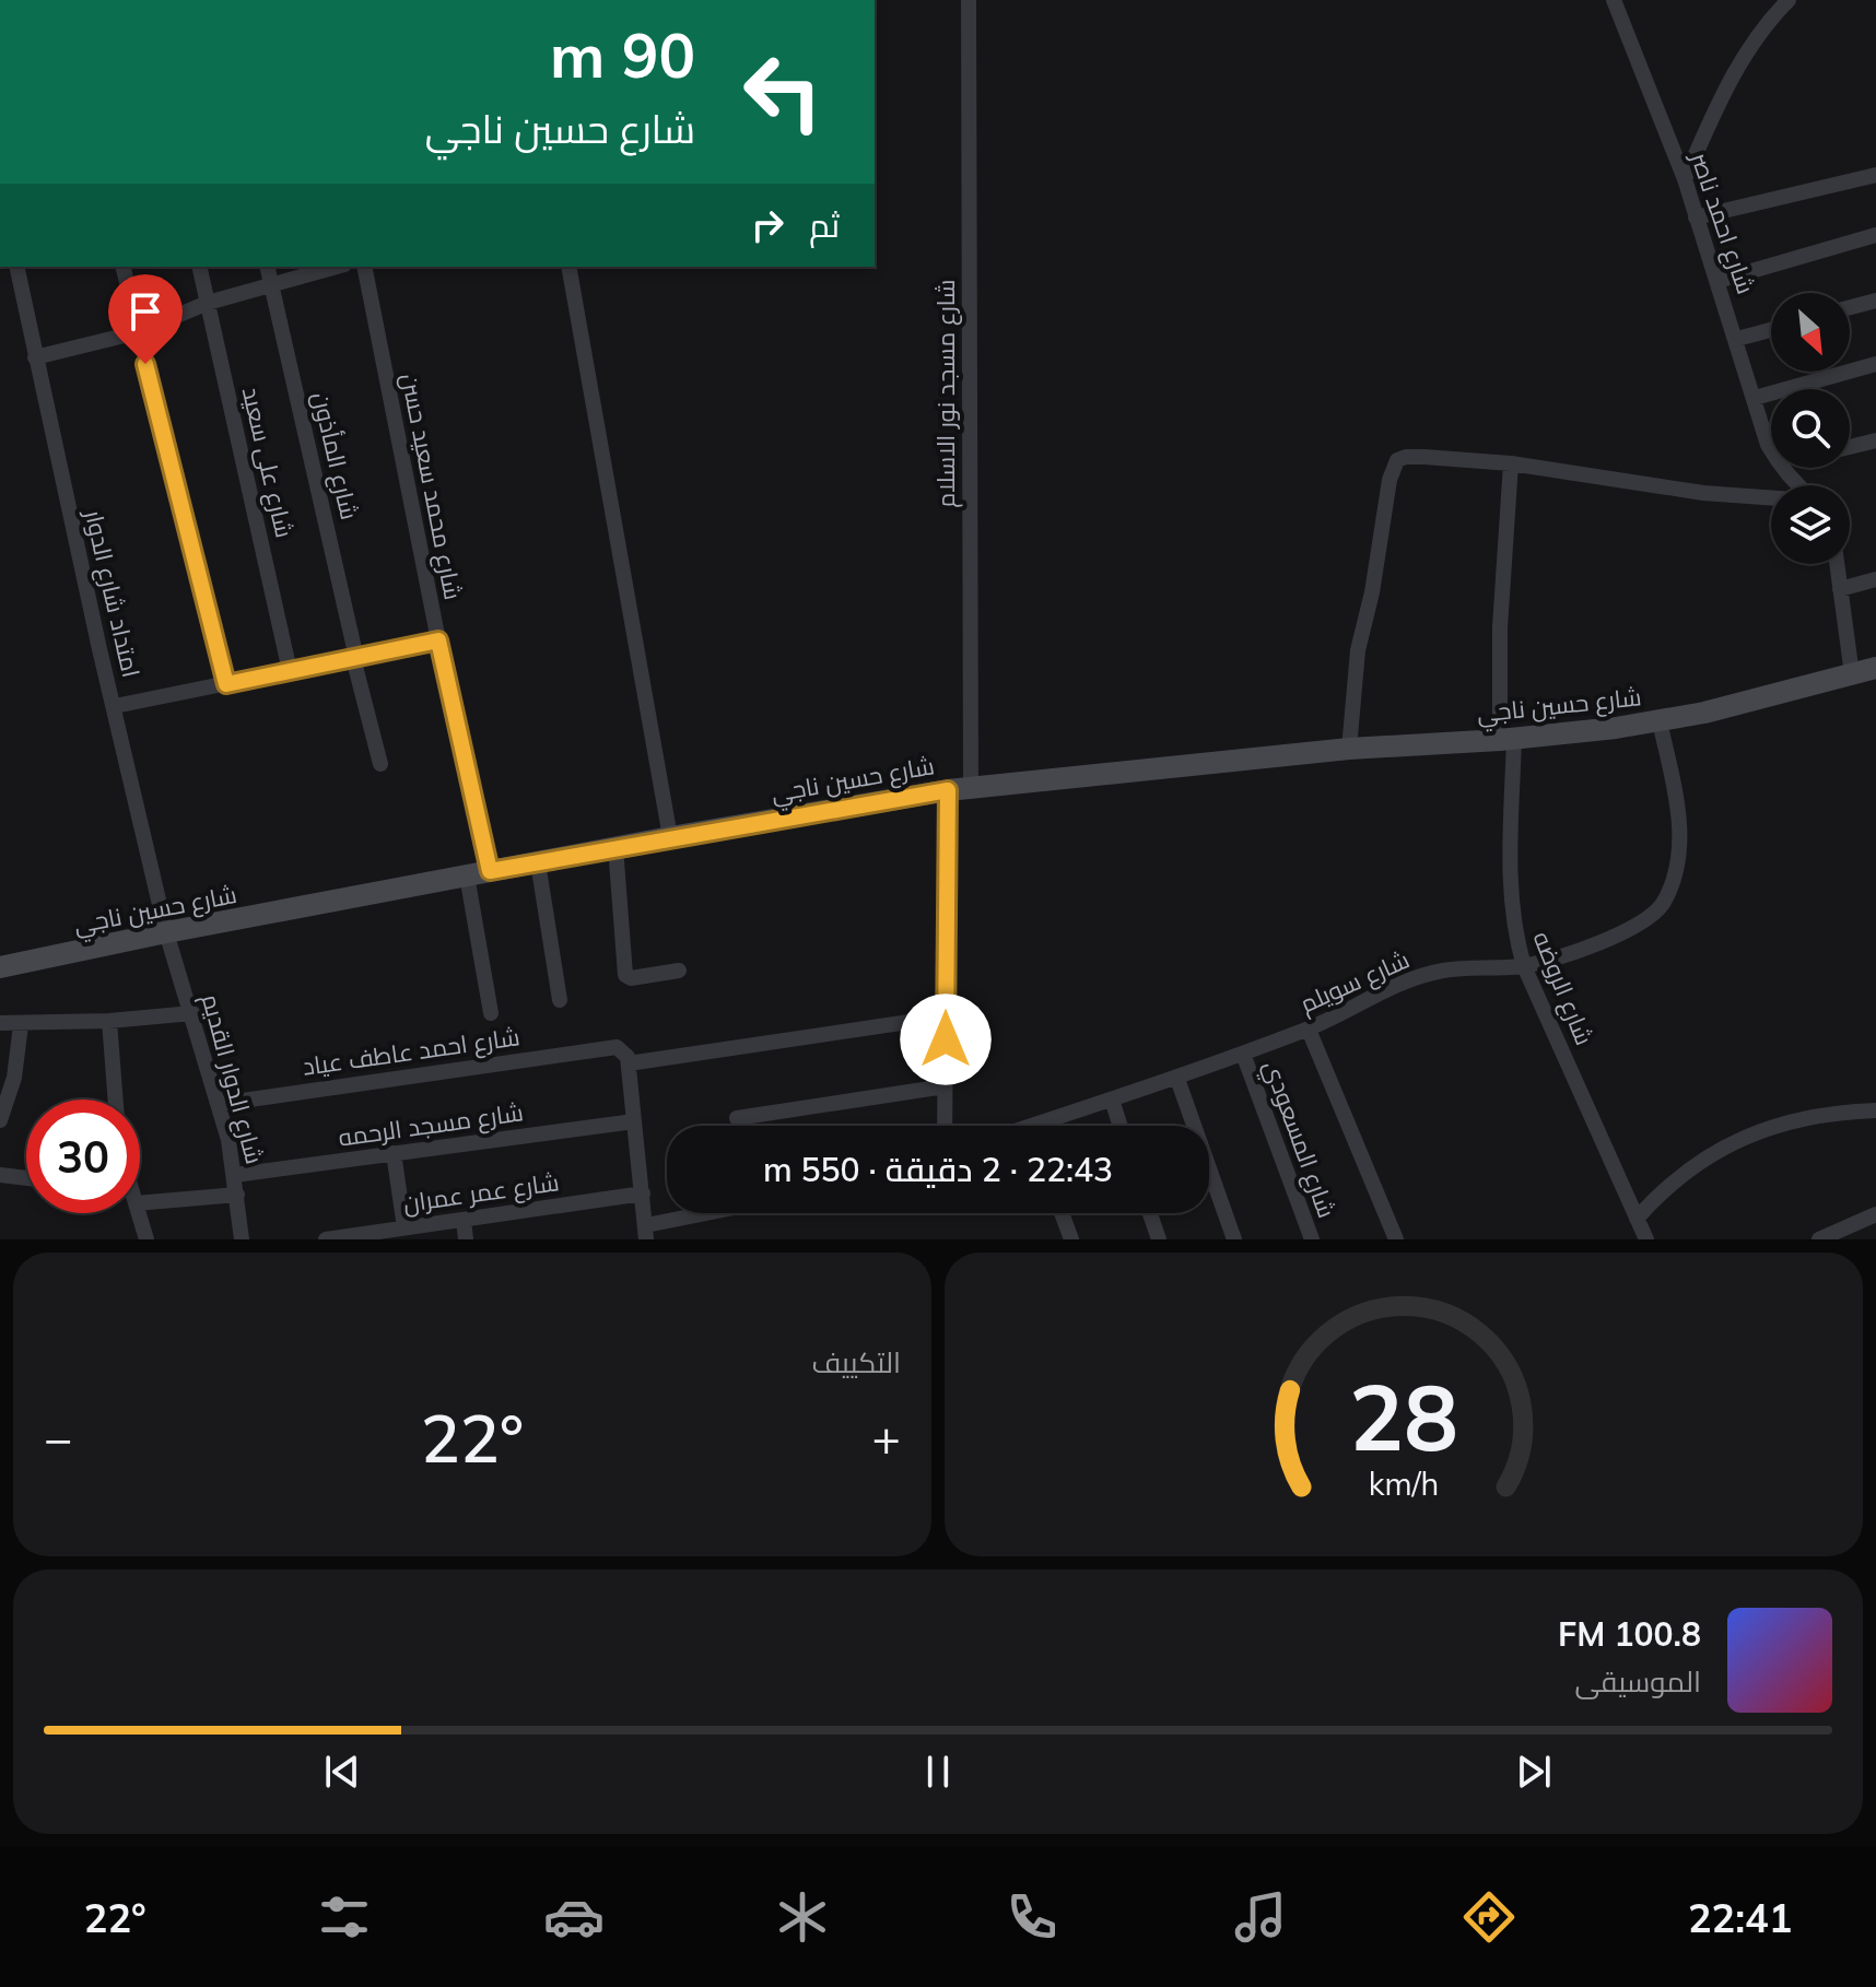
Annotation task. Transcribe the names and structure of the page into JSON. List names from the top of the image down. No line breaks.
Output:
{"streets":{"street":["شارع احمد ناصر","شارع مسجد نور الاسلام","شارع المأذون","شارع على سعيد","شارع محمد سعيد حسن","امتداد شارع الدوار","شارع حسين ناجي","شارع سويلم","شارع الروضه","شارع احمد عاطف عياد","شارع الدوار القديم","شارع مسجد الرحمه","شارع المسعودي","شارع عمر عمران"]},"crossings":[["شارع مسجد نور الاسلام","شارع حسين ناجي"],["شارع محمد سعيد حسن","شارع حسين ناجي"],["امتداد شارع الدوار","شارع حسين ناجي"],["امتداد شارع الدوار","شارع الدوار القديم"],["شارع حسين ناجي","شارع سويلم"],["شارع حسين ناجي","شارع الروضه"],["شارع حسين ناجي","شارع الدوار القديم"],["شارع سويلم","شارع الروضه"],["شارع سويلم","شارع المسعودي"],["شارع احمد عاطف عياد","شارع الدوار القديم"],["شارع الدوار القديم","شارع مسجد الرحمه"]],"north":"bottom right","page":{"turn":["90 m","شارع حسين ناجي"],"then":"ثم","limit":"30","trip":"22:43 · 2 دقيقة · 550 m","tile":"التكييف","heat":["−","22°","+"],"song":["100.8 FM","الموسيقى"],"tabs":["22:41","22°"],"gauge":["28","km/h"]}}
